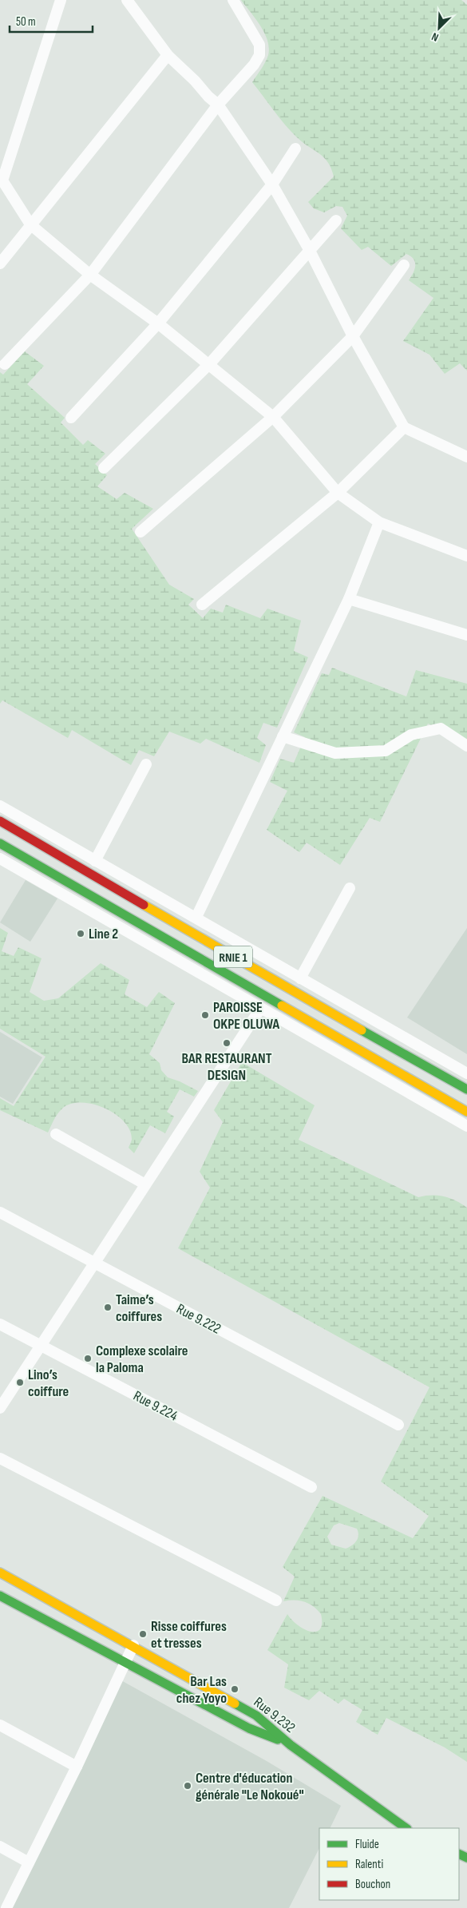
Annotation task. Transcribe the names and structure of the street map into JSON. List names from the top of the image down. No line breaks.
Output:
{"streets":{"main road":["RNIE 1","Rue 9.232"],"street":["Rue 9.222","Rue 9.224"]},"places":["Line 2","PAROISSE OKPE OLUWA","BAR RESTAURANT DESIGN","Taime’s coiffures","Complexe scolaire la Paloma","Lino’s coiffure","Risse coiffures et tresses","Bar Las chez Yoyo","Centre d'éducation générale \"Le Nokoué\""],"legend":["Fluide","Ralenti","Bouchon"],"scale_bar":"50 m","north":"bottom left"}
